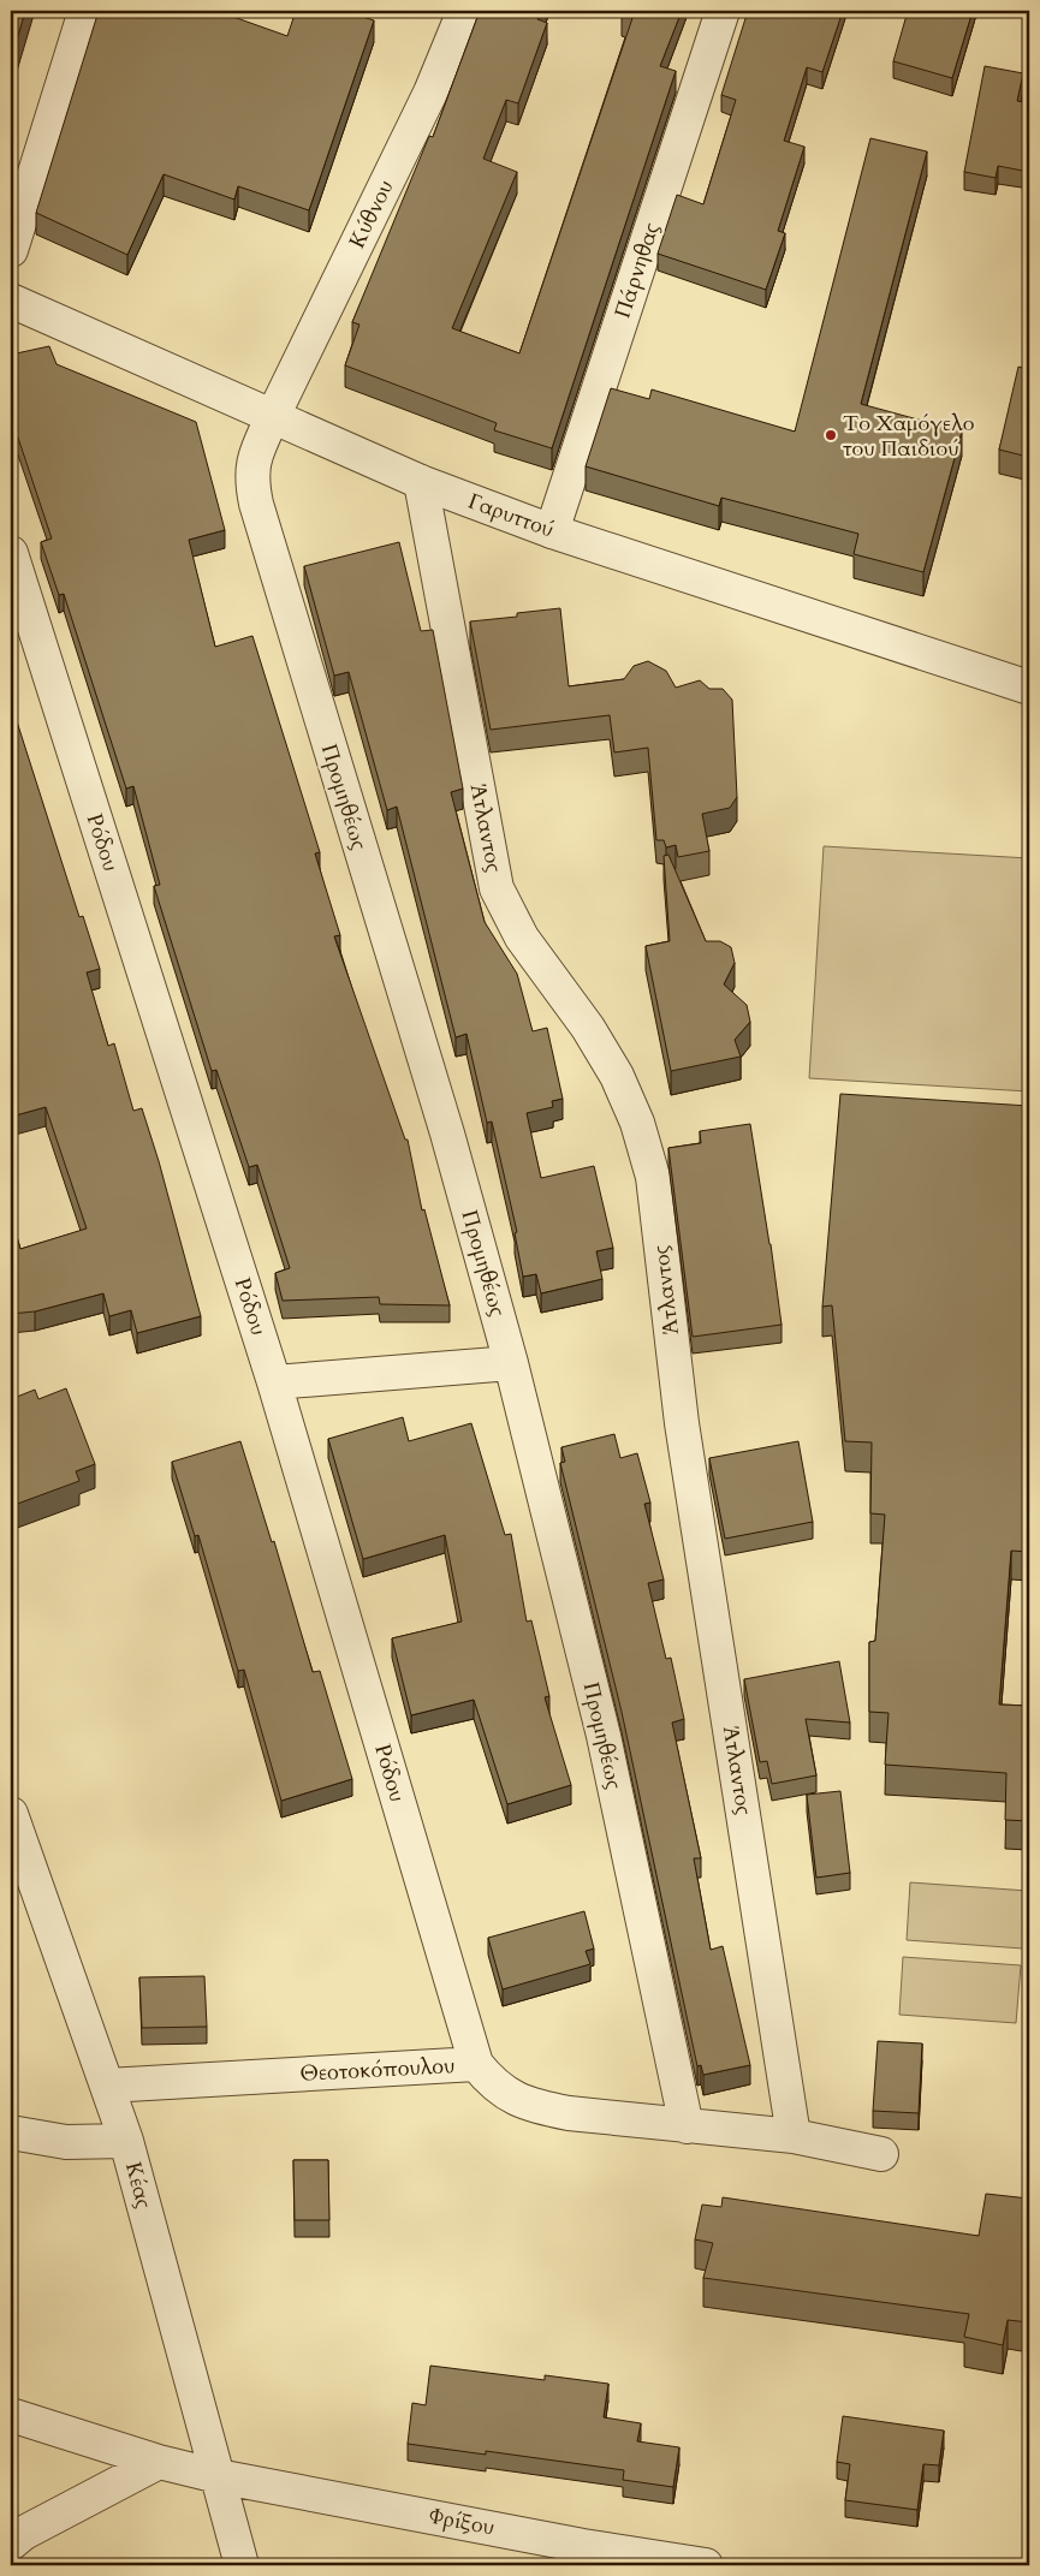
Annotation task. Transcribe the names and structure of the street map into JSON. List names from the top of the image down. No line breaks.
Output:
{"streets":{"street":["Κύθνου","Πάρνηθας","Γαρυττού","Προμηθέως","Άτλαντος","Ρόδου","Θεοτοκόπουλου","Κέας","Φρίξου"]},"crossings":[["Κύθνου","Γαρυττού"],["Κύθνου","Προμηθέως"],["Πάρνηθας","Γαρυττού"],["Γαρυττού","Προμηθέως"],["Γαρυττού","Άτλαντος"],["Προμηθέως","Θεοτοκόπουλου"],["Άτλαντος","Θεοτοκόπουλου"],["Ρόδου","Θεοτοκόπουλου"],["Θεοτοκόπουλου","Κέας"],["Κέας","Φρίξου"]],"places":["Το Χαμόγελο του Παιδιού"]}
